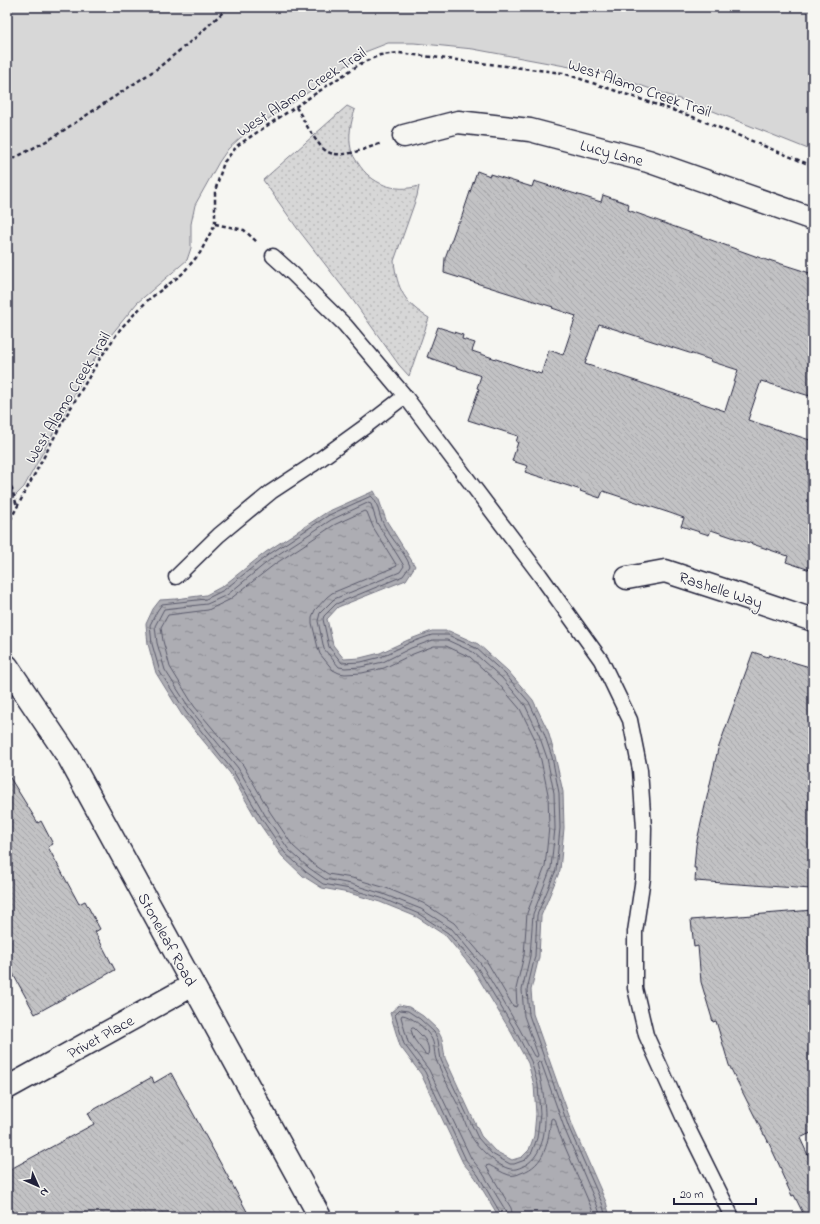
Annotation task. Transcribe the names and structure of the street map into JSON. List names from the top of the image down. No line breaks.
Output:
{"streets":{"street":["Lucy Lane","Rashelle Way","Stoneleaf Road","Privet Place"],"path":["West Alamo Creek Trail"]},"crossings":[["Stoneleaf Road","Privet Place"]],"scale_bar":"20 m","north":"bottom right"}
